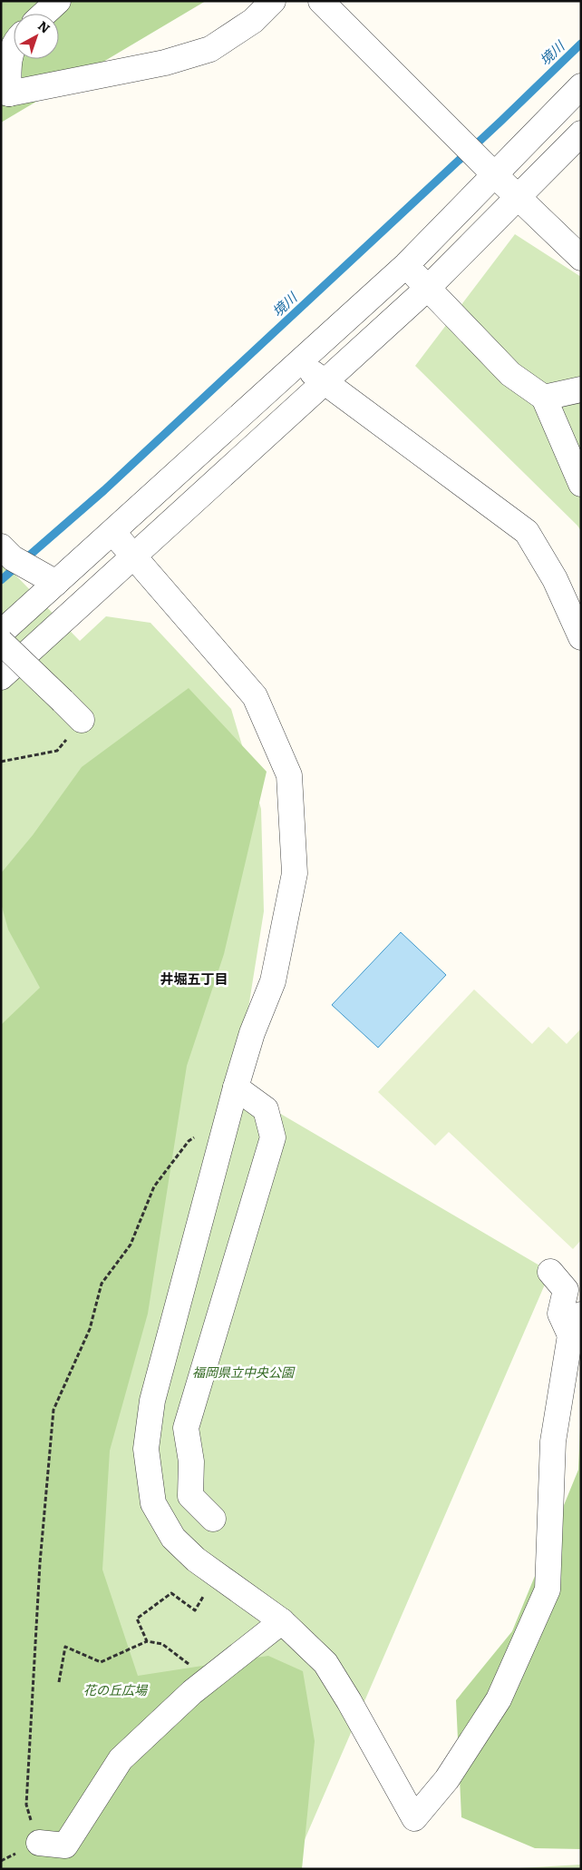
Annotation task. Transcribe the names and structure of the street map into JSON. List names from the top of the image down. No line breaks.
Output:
{"districts":["井堀五丁目"],"water":["境川"],"parks":["福岡県立中央公園","花の丘広場"],"north":"top right"}
